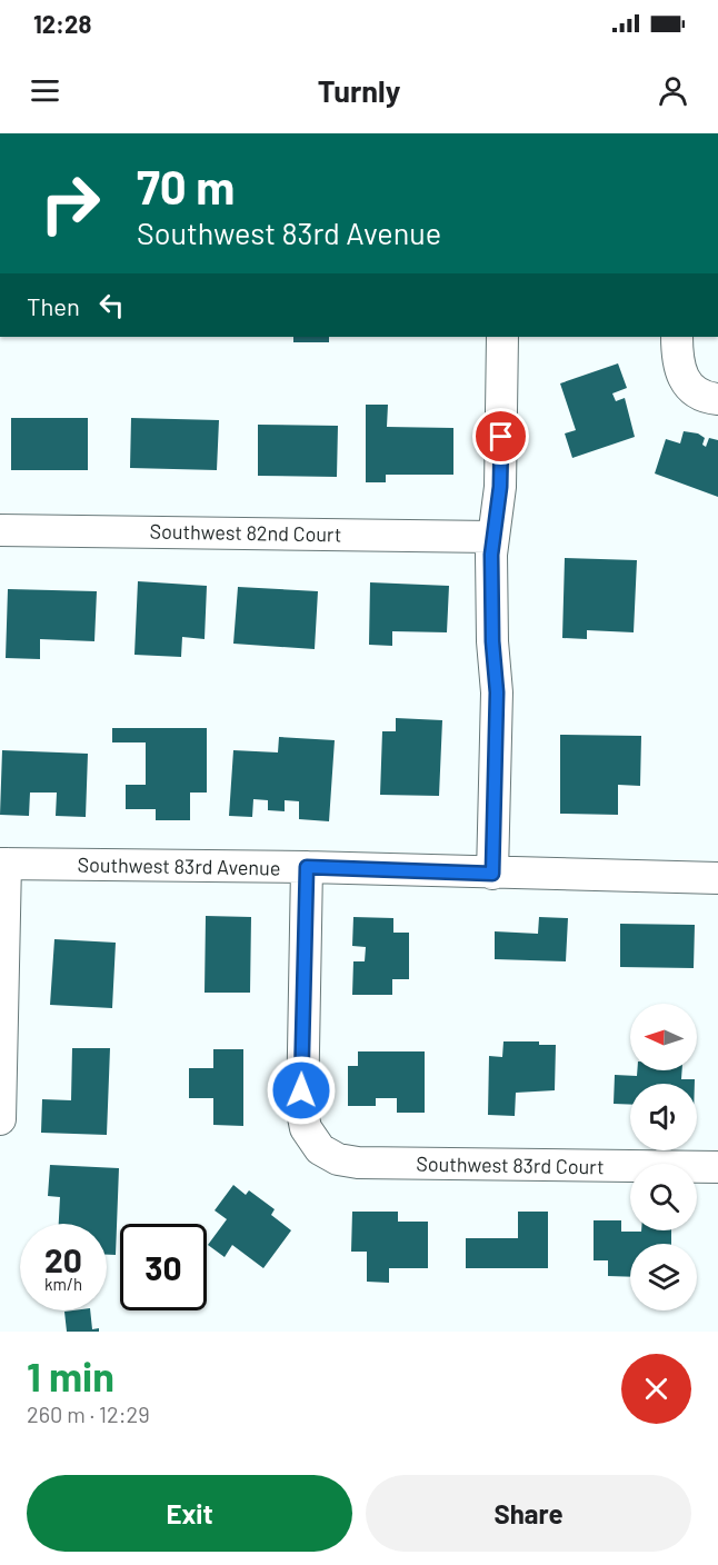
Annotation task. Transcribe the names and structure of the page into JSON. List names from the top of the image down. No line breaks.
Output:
{"streets":{"street":["Southwest 82nd Court","Southwest 83rd Avenue","Southwest 83rd Court"]},"crossings":[["Southwest 83rd Avenue","Southwest 83rd Court"]],"north":"left","page":{"status":"12:28","header":"Turnly","turn":["70 m","Southwest 83rd Avenue"],"then":"Then","speed":"20 km/h","limit":"30","heading":["1 min","260 m · 12:29"],"buttons":["Exit","Share"]}}
